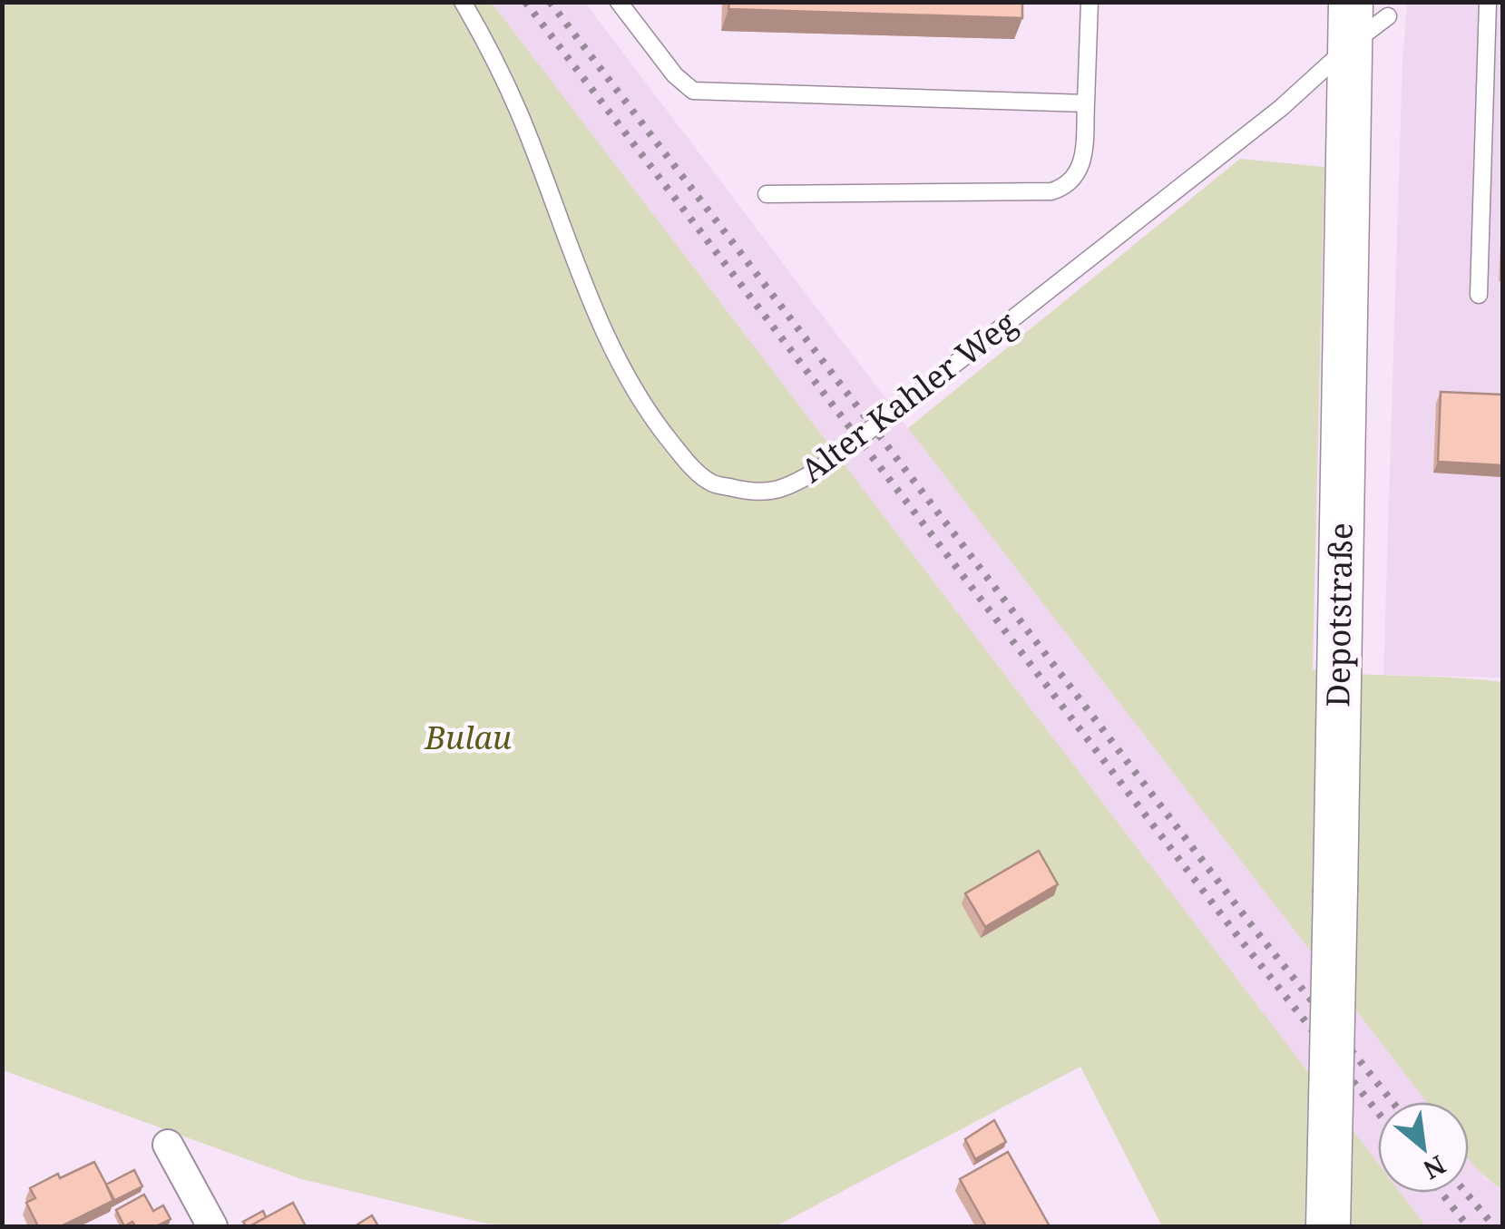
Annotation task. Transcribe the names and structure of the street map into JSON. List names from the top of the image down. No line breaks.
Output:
{"streets":{"main road":["Depotstraße"],"lane":["Alter Kahler Weg"]},"crossings":[["Alter Kahler Weg","Depotstraße"]],"parks":["Bulau"],"north":"bottom right"}
